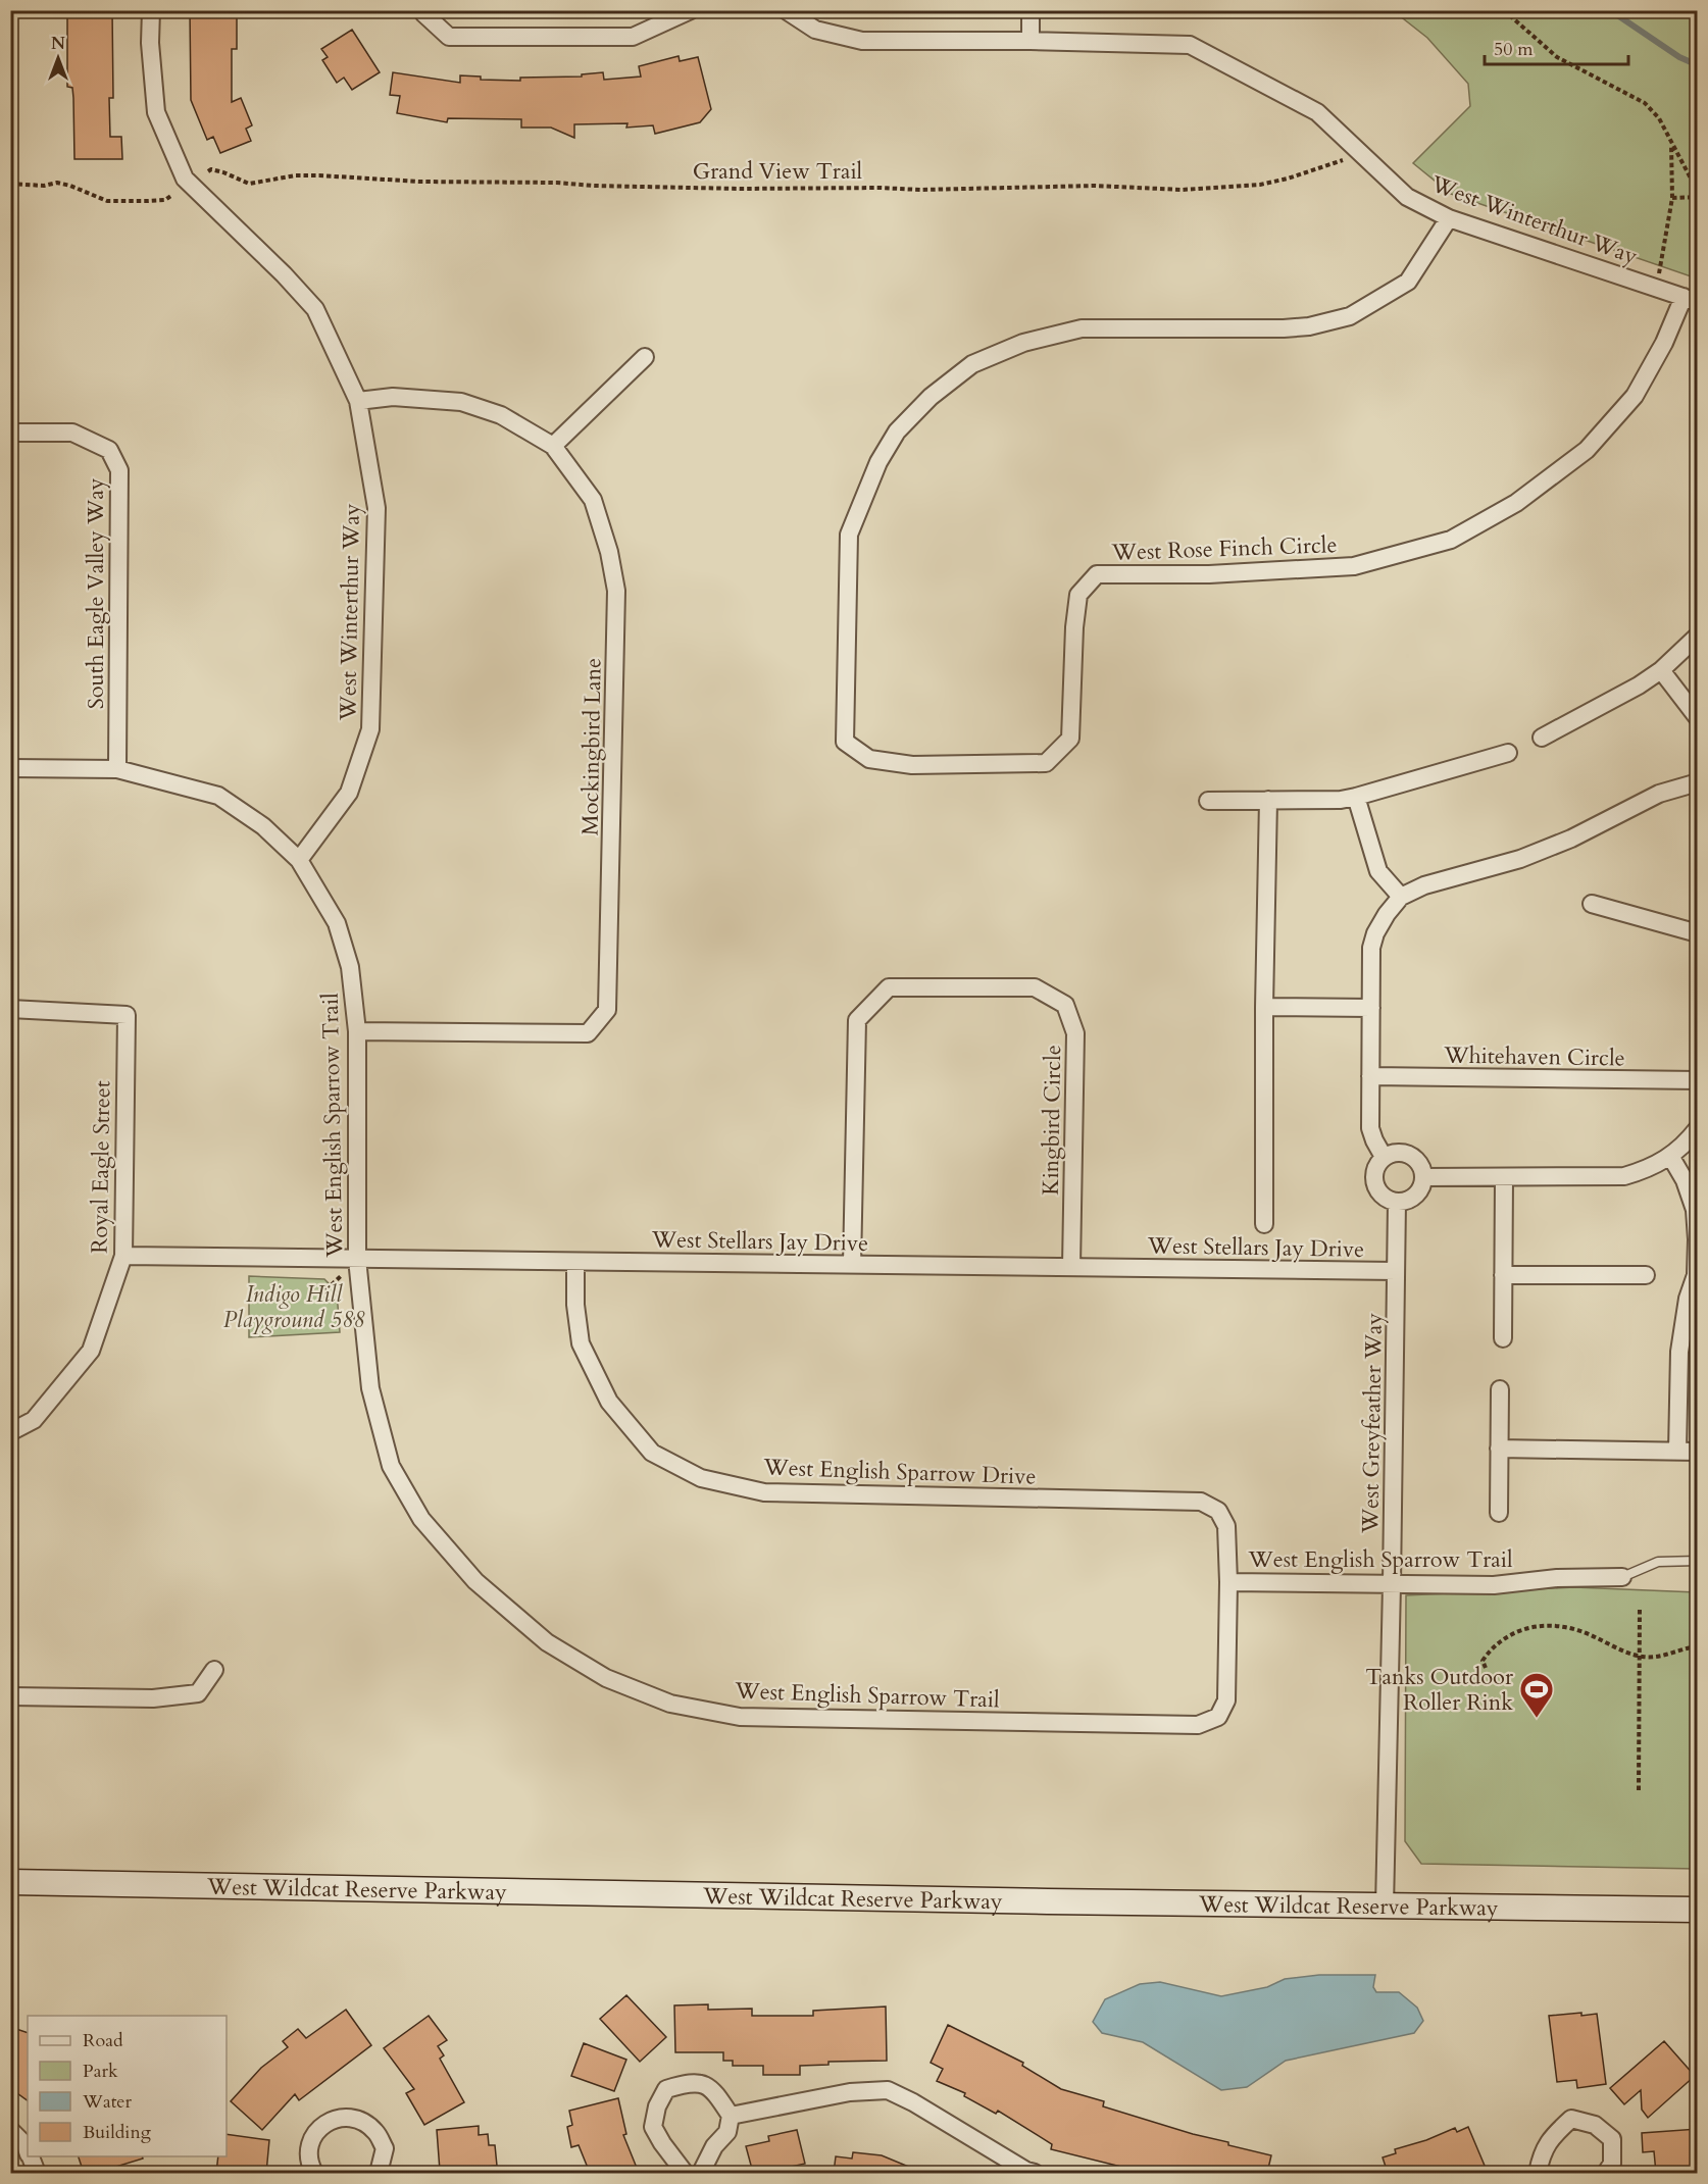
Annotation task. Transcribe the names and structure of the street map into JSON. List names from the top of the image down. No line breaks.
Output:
{"streets":{"main road":["West Wildcat Reserve Parkway"],"street":["West Winterthur Way","West Rose Finch Circle","South Eagle Valley Way","Mockingbird Lane","Whitehaven Circle","Kingbird Circle","West English Sparrow Trail","Royal Eagle Street","West Stellars Jay Drive","West Greyfeather Way","West English Sparrow Drive"],"path":["Grand View Trail"]},"crossings":[["West Winterthur Way","West Rose Finch Circle"],["West Winterthur Way","Mockingbird Lane"],["West Winterthur Way","West English Sparrow Trail"],["South Eagle Valley Way","West English Sparrow Trail"],["Mockingbird Lane","West English Sparrow Trail"],["Kingbird Circle","West Stellars Jay Drive"],["West English Sparrow Trail","West Stellars Jay Drive"],["West English Sparrow Trail","West Greyfeather Way"],["West English Sparrow Trail","West English Sparrow Drive"],["Royal Eagle Street","West Stellars Jay Drive"],["West Stellars Jay Drive","West Greyfeather Way"],["West Stellars Jay Drive","West English Sparrow Drive"],["West Greyfeather Way","West Wildcat Reserve Parkway"]],"parks":["Indigo Hill Playground 588"],"places":{"sports":["Tanks Outdoor Roller Rink"]},"legend":["Road","Park","Water","Building"],"scale_bar":"50 m","north":"top"}
